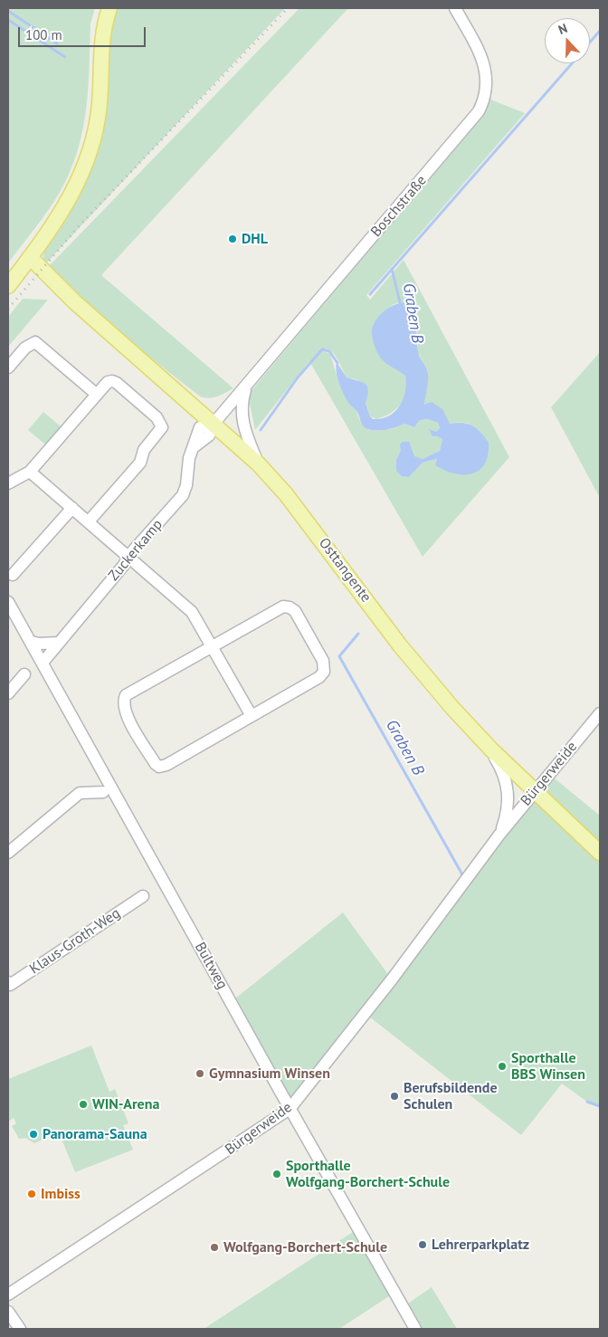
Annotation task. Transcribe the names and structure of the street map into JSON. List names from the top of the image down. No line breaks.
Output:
{"streets":{"main road":["Osttangente"],"street":["Boschstraße","Zuckerkamp","Bürgerweide","Klaus-Groth-Weg","Bultweg"]},"crossings":[["Boschstraße","Zuckerkamp"],["Boschstraße","Osttangente"],["Zuckerkamp","Osttangente"],["Zuckerkamp","Bultweg"],["Osttangente","Bürgerweide"],["Bürgerweide","Bultweg"]],"water":["Graben B"],"places":["DHL","Sporthalle BBS Winsen","Gymnasium Winsen","Berufsbildende Schulen","WIN-Arena","Panorama-Sauna","Sporthalle Wolfgang-Borchert-Schule","Imbiss","Lehrerparkplatz","Wolfgang-Borchert-Schule"],"scale_bar":"100 m","north":"top"}
